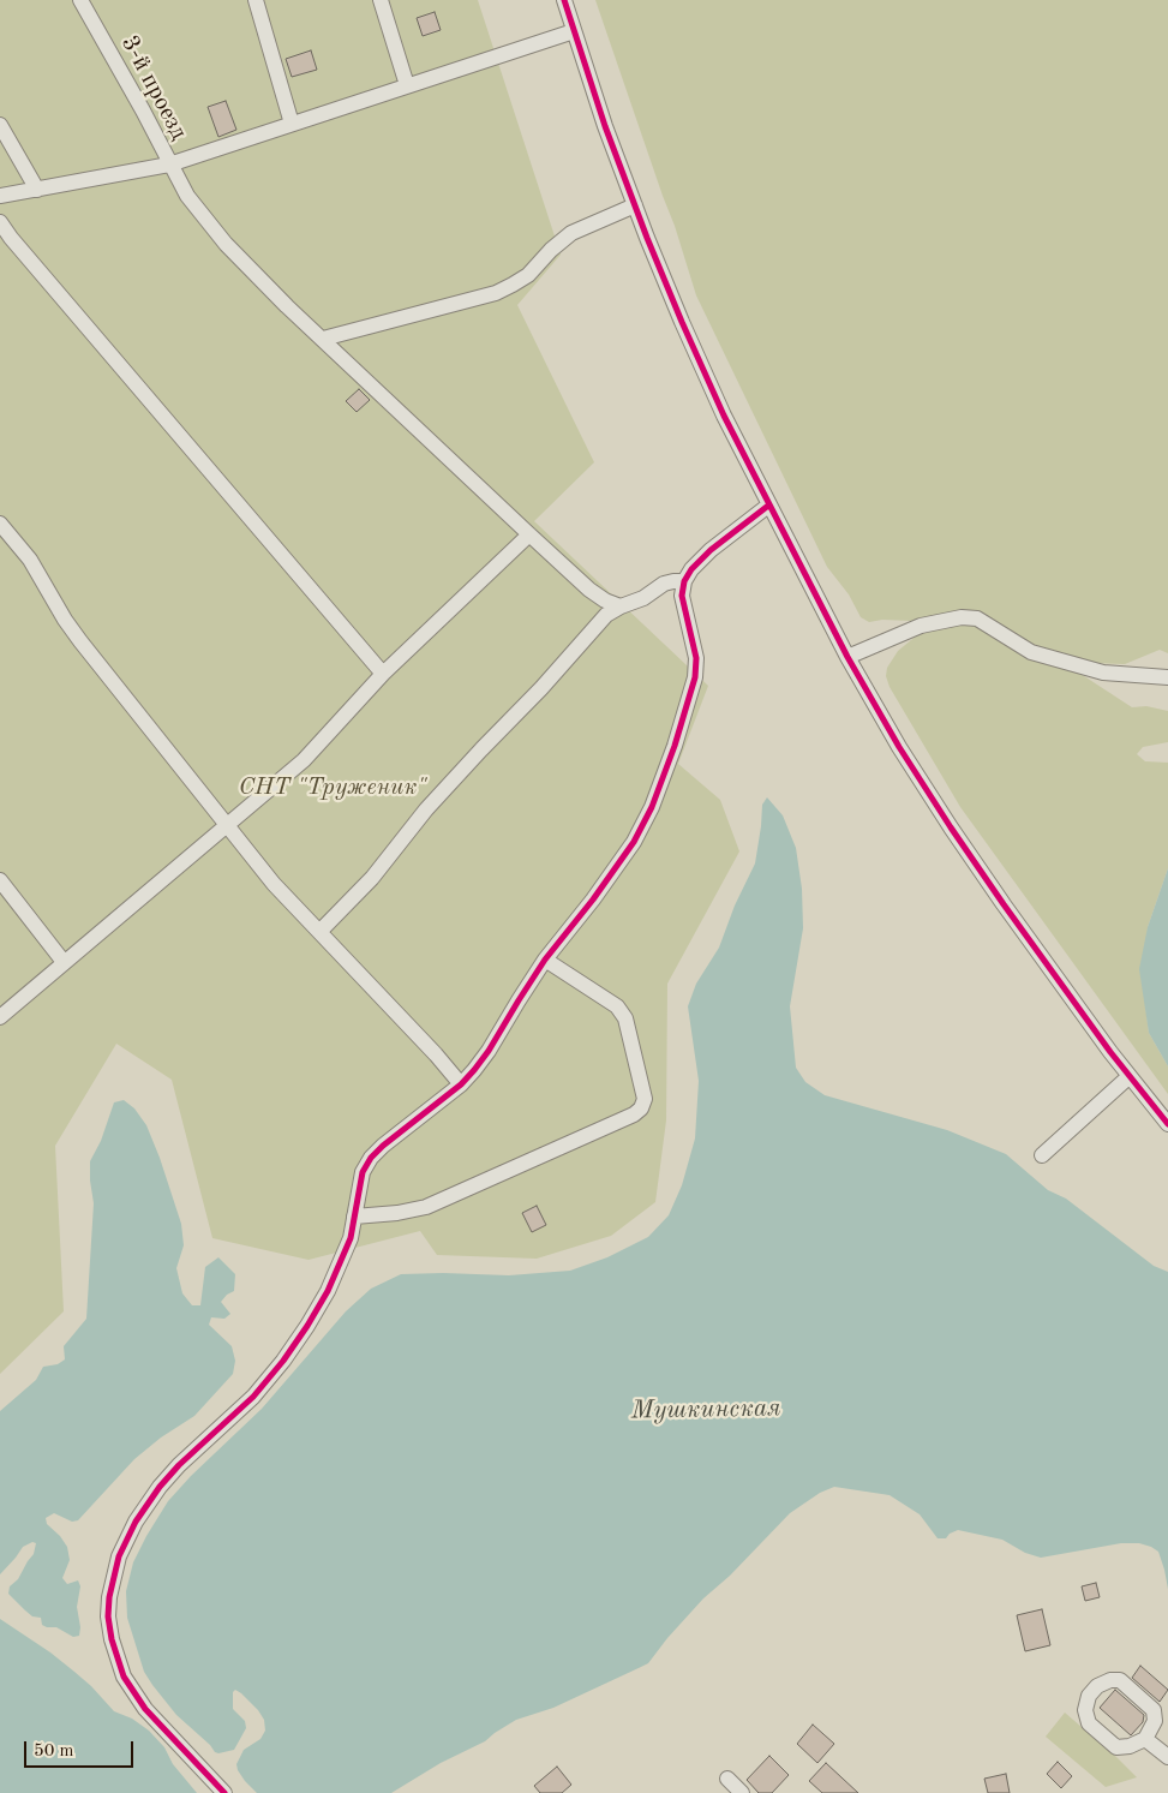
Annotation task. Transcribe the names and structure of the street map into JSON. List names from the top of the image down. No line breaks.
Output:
{"streets":{"street":["3-й проезд"]},"water":["Мушкинская"],"parks":["СНТ \"Труженик\""],"scale_bar":"50 m"}
